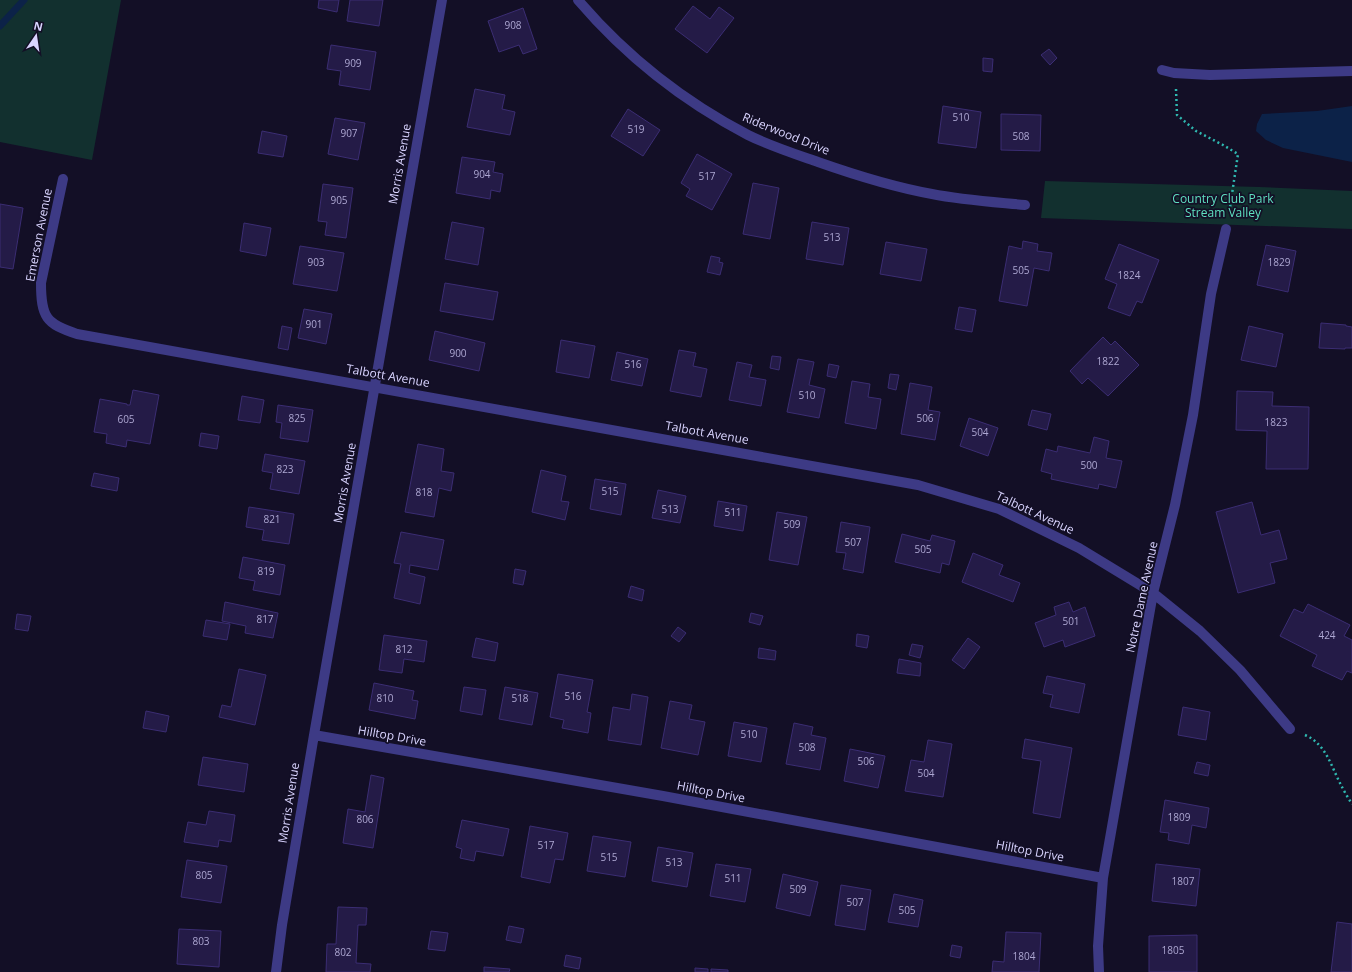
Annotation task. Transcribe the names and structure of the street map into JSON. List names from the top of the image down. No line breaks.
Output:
{"streets":{"street":["Riderwood Drive","Morris Avenue","Emerson Avenue","Talbott Avenue","Notre Dame Avenue","Hilltop Drive"]},"crossings":[["Morris Avenue","Talbott Avenue"],["Morris Avenue","Hilltop Drive"],["Emerson Avenue","Talbott Avenue"],["Talbott Avenue","Notre Dame Avenue"],["Notre Dame Avenue","Hilltop Drive"]],"parks":["Country Club Park Stream Valley"],"house_numbers":["908","909","510","519","907","508","904","517","905","513","903","1829","505","1824","901","900","1822","516","510","825","506","605","1823","504","500","823","515","818","513","511","821","509","507","505","819","817","501","424","812","516","810","518","510","508","506","504","1809","806","517","515","513","805","511","1807","509","507","505","803","1805","802","1804"],"north":"top"}
